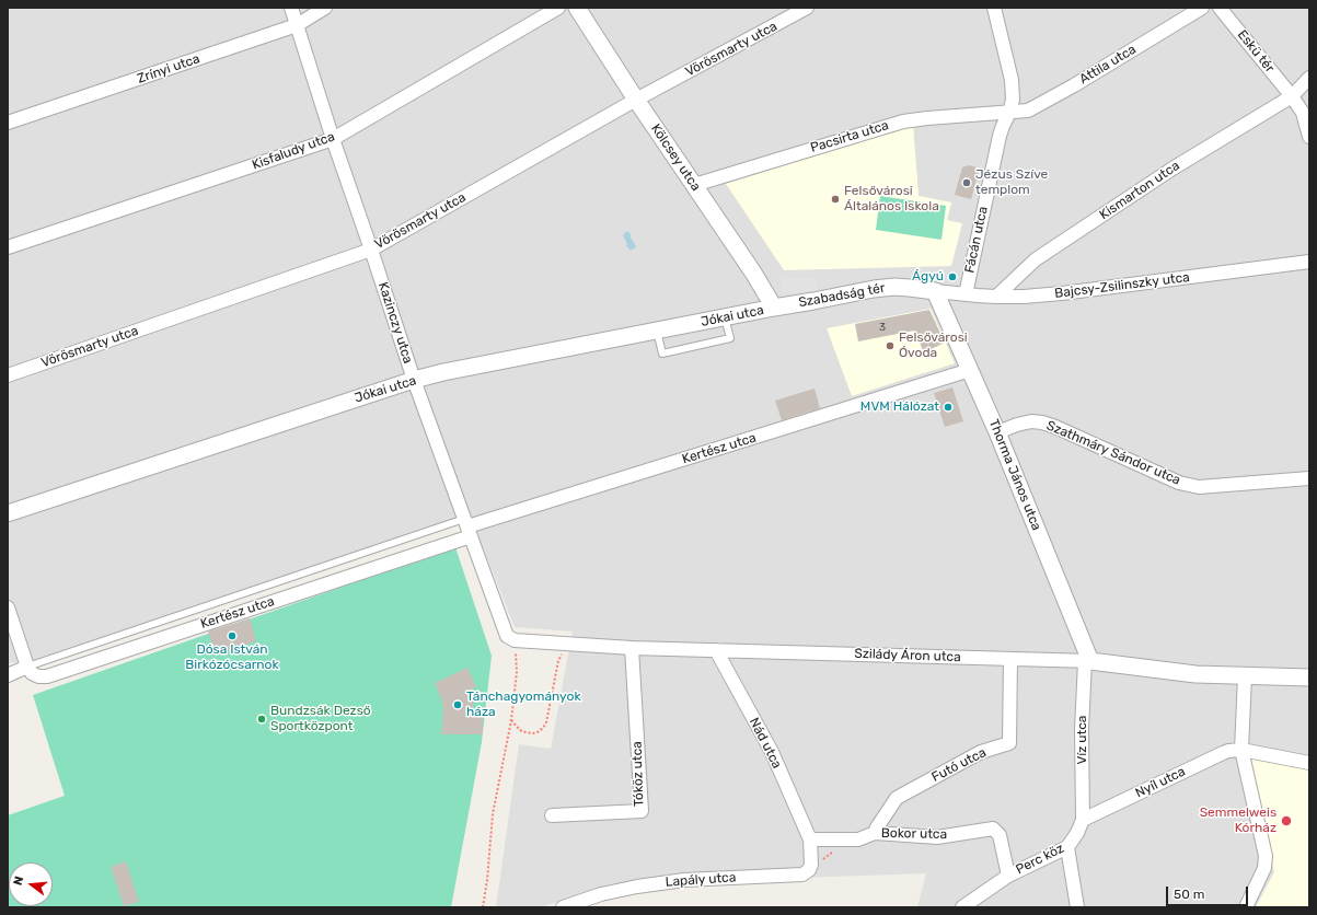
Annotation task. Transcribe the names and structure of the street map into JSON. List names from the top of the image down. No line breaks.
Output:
{"streets":{"street":["Vörösmarty utca","Eskü tér","Attila utca","Zrínyi utca","Pacsirta utca","Kisfaludy utca","Kölcsey utca","Kismarton utca","Fácán utca","Bajcsy-Zsilinszky utca","Szabadság tér","Jókai utca","Kazinczy utca","Kertész utca","Szathmáry Sándor utca","Thorma János utca","Szilády Áron utca","Víz utca","Nád utca","Futó utca","Tóköz utca","Nyíl utca","Bokor utca","Perc köz","Lapály utca"]},"crossings":[["Vörösmarty utca","Kölcsey utca"],["Vörösmarty utca","Kazinczy utca"],["Eskü tér","Kismarton utca"],["Attila utca","Pacsirta utca"],["Attila utca","Fácán utca"],["Zrínyi utca","Kazinczy utca"],["Pacsirta utca","Kölcsey utca"],["Pacsirta utca","Fácán utca"],["Kisfaludy utca","Kazinczy utca"],["Kölcsey utca","Szabadság tér"],["Kölcsey utca","Jókai utca"],["Kismarton utca","Bajcsy-Zsilinszky utca"],["Fácán utca","Bajcsy-Zsilinszky utca"],["Bajcsy-Zsilinszky utca","Szabadság tér"],["Bajcsy-Zsilinszky utca","Thorma János utca"],["Szabadság tér","Jókai utca"],["Szabadság tér","Thorma János utca"],["Jókai utca","Kazinczy utca"],["Kazinczy utca","Kertész utca"],["Kazinczy utca","Szilády Áron utca"],["Kertész utca","Thorma János utca"],["Szathmáry Sándor utca","Thorma János utca"],["Thorma János utca","Szilády Áron utca"],["Thorma János utca","Víz utca"],["Szilády Áron utca","Víz utca"],["Szilády Áron utca","Nád utca"],["Szilády Áron utca","Futó utca"],["Szilády Áron utca","Tóköz utca"],["Víz utca","Nyíl utca"],["Víz utca","Perc köz"],["Nád utca","Bokor utca"],["Nád utca","Lapály utca"],["Futó utca","Bokor utca"],["Nyíl utca","Perc köz"],["Bokor utca","Perc köz"],["Bokor utca","Lapály utca"]],"places":["Jézus Szíve templom","Felsővárosi Általános Iskola","Ágyú","Felsővárosi Óvoda","MVM Hálózat","Dósa István Birkózócsarnok","Tánchagyományok háza","Bundzsák Dezső Sportközpont","Semmelweis Kórház"],"house_numbers":["3"],"scale_bar":"50 m","north":"left"}
